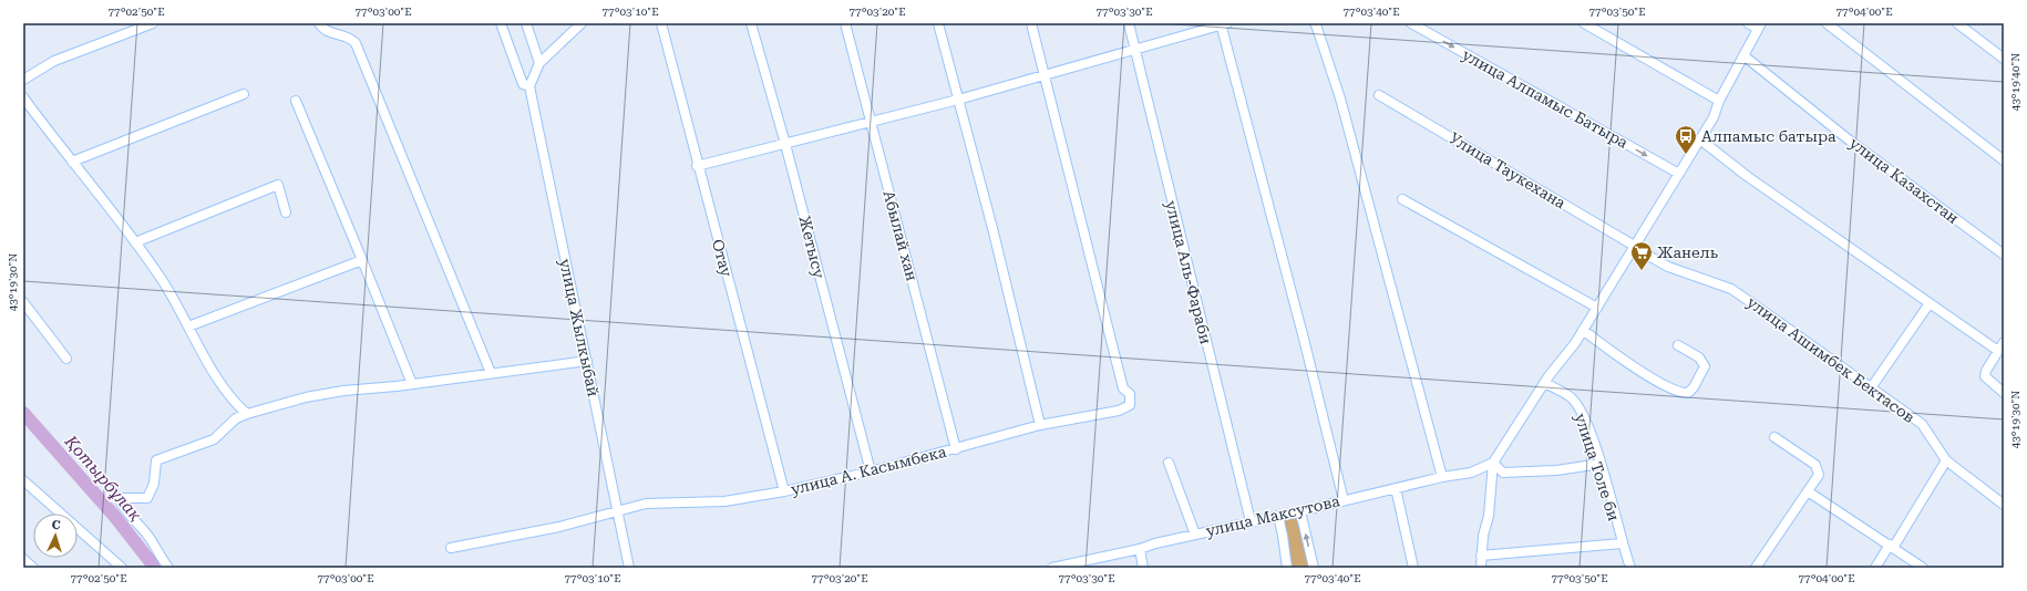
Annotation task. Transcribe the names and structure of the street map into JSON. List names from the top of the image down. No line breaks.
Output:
{"streets":{"street":["улица Алпамыс Батыра","Улица Таукехана","улица Казахстан","Абылай хан","Жетысу","Отау","улица Аль-Фараби","улица Жылкыбай","улица Ашимбек Бектасов","улица Толе би","улица А. Касымбека","улица Максутова"]},"crossings":[["Улица Таукехана","улица Ашимбек Бектасов"],["Абылай хан","улица А. Касымбека"],["Жетысу","улица А. Касымбека"],["Отау","улица А. Касымбека"],["улица Аль-Фараби","улица Максутова"],["улица Жылкыбай","улица А. Касымбека"]],"one_way":["улица Алпамыс Батыра"],"water":["Қотырбұлақ"],"places":{"bus stop":["Алпамыс батыра"],"supermarket":["Жанель"]},"north":"top","coordinates":["77°02'50\"E","77°03'00\"E","77°03'10\"E","77°03'20\"E","77°03'30\"E","77°03'40\"E","77°03'50\"E","77°04'00\"E","43°19'40\"N","43°19'30\"N"]}
